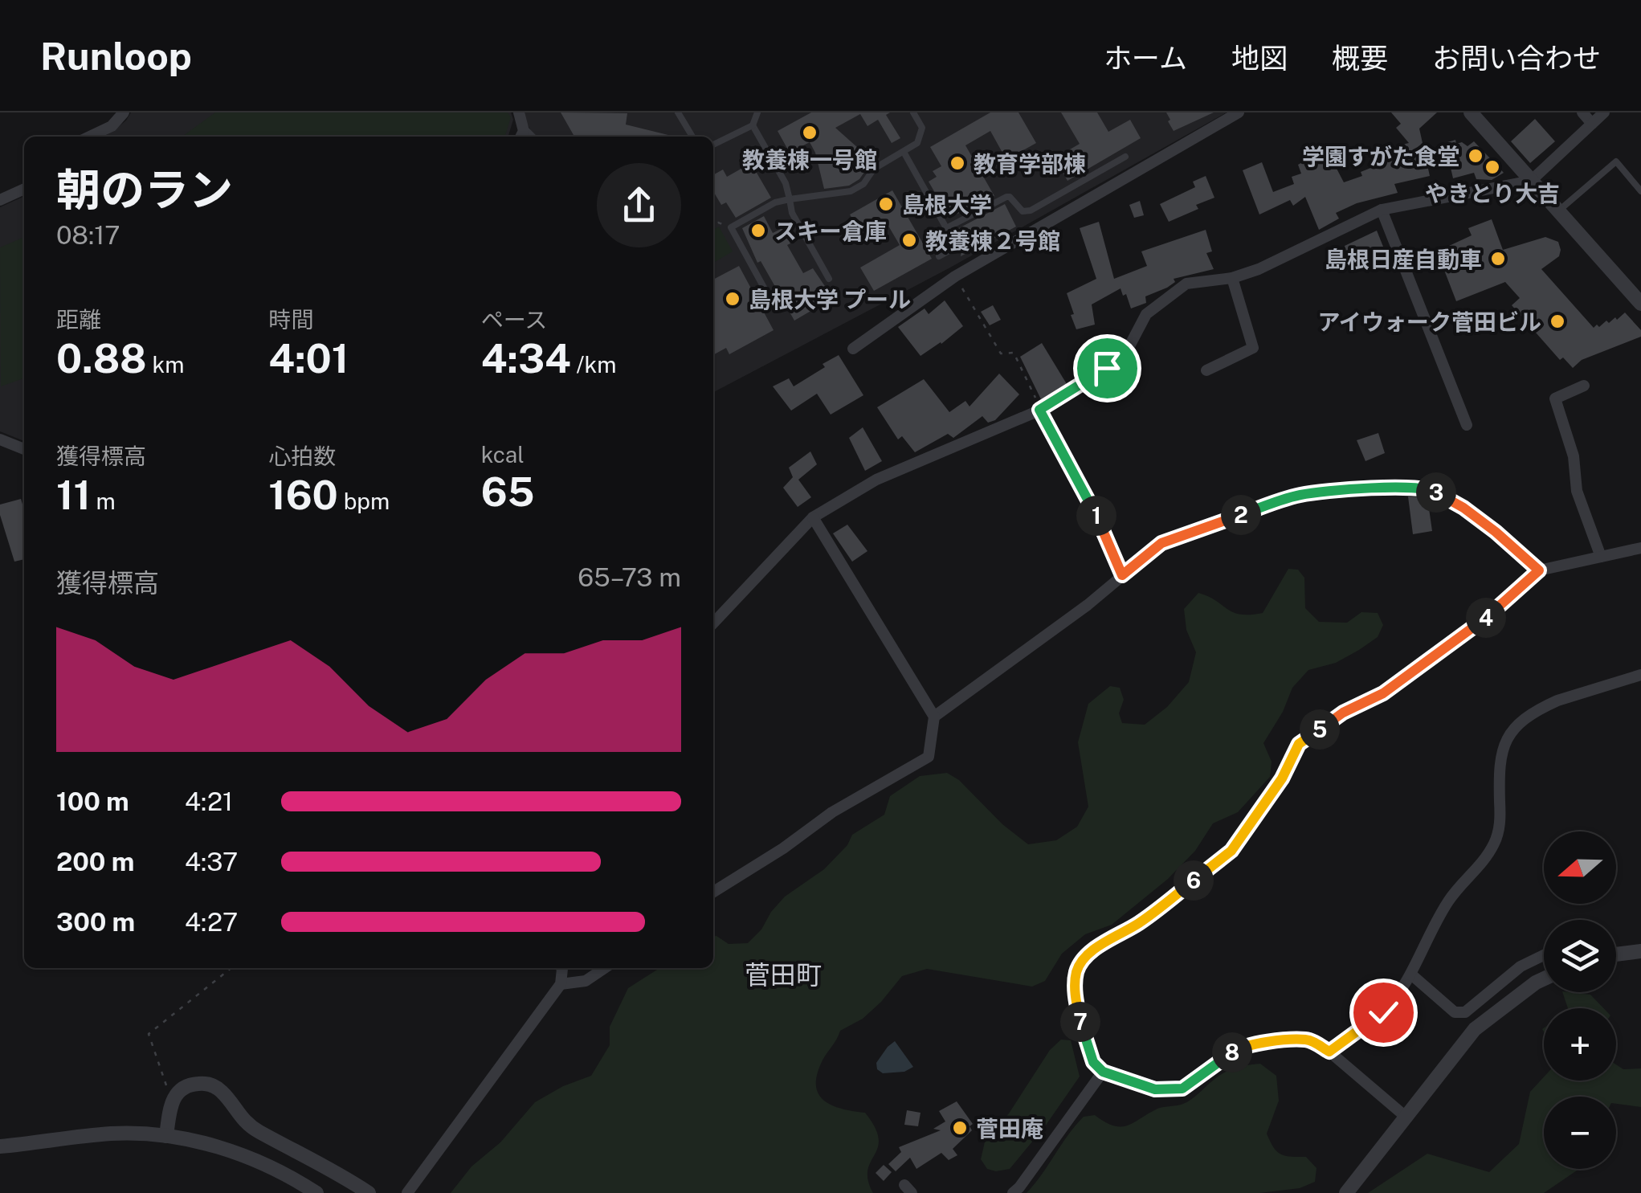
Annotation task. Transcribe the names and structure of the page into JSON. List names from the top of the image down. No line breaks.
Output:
{"districts":["菅田町"],"places":["教養棟一号館","学園すがた食堂","教育学部棟","やきとり大吉","島根大学","スキー倉庫","教養棟２号館","島根日産自動車","島根大学 プール","アイウォーク菅田ビル","菅田庵"],"north":"left","page":{"header":"Runloop","nav":["ホーム","地図","概要","お問い合わせ"],"heading":["朝のラン","08:17"],"stats":[["距離","0.88 km"],["時間","4:01"],["ペース","4:34 /km"],["獲得標高","11 m"],["心拍数","160 bpm"],["kcal","65"]],"pins":["3","2","1","4","5","6","7","8"],"chart":["獲得標高","65–73 m"],"list":[{"name":"100 m","note":"4:21"},{"name":"200 m","note":"4:37"},{"name":"300 m","note":"4:27"}],"map_buttons":["+","−"]}}
